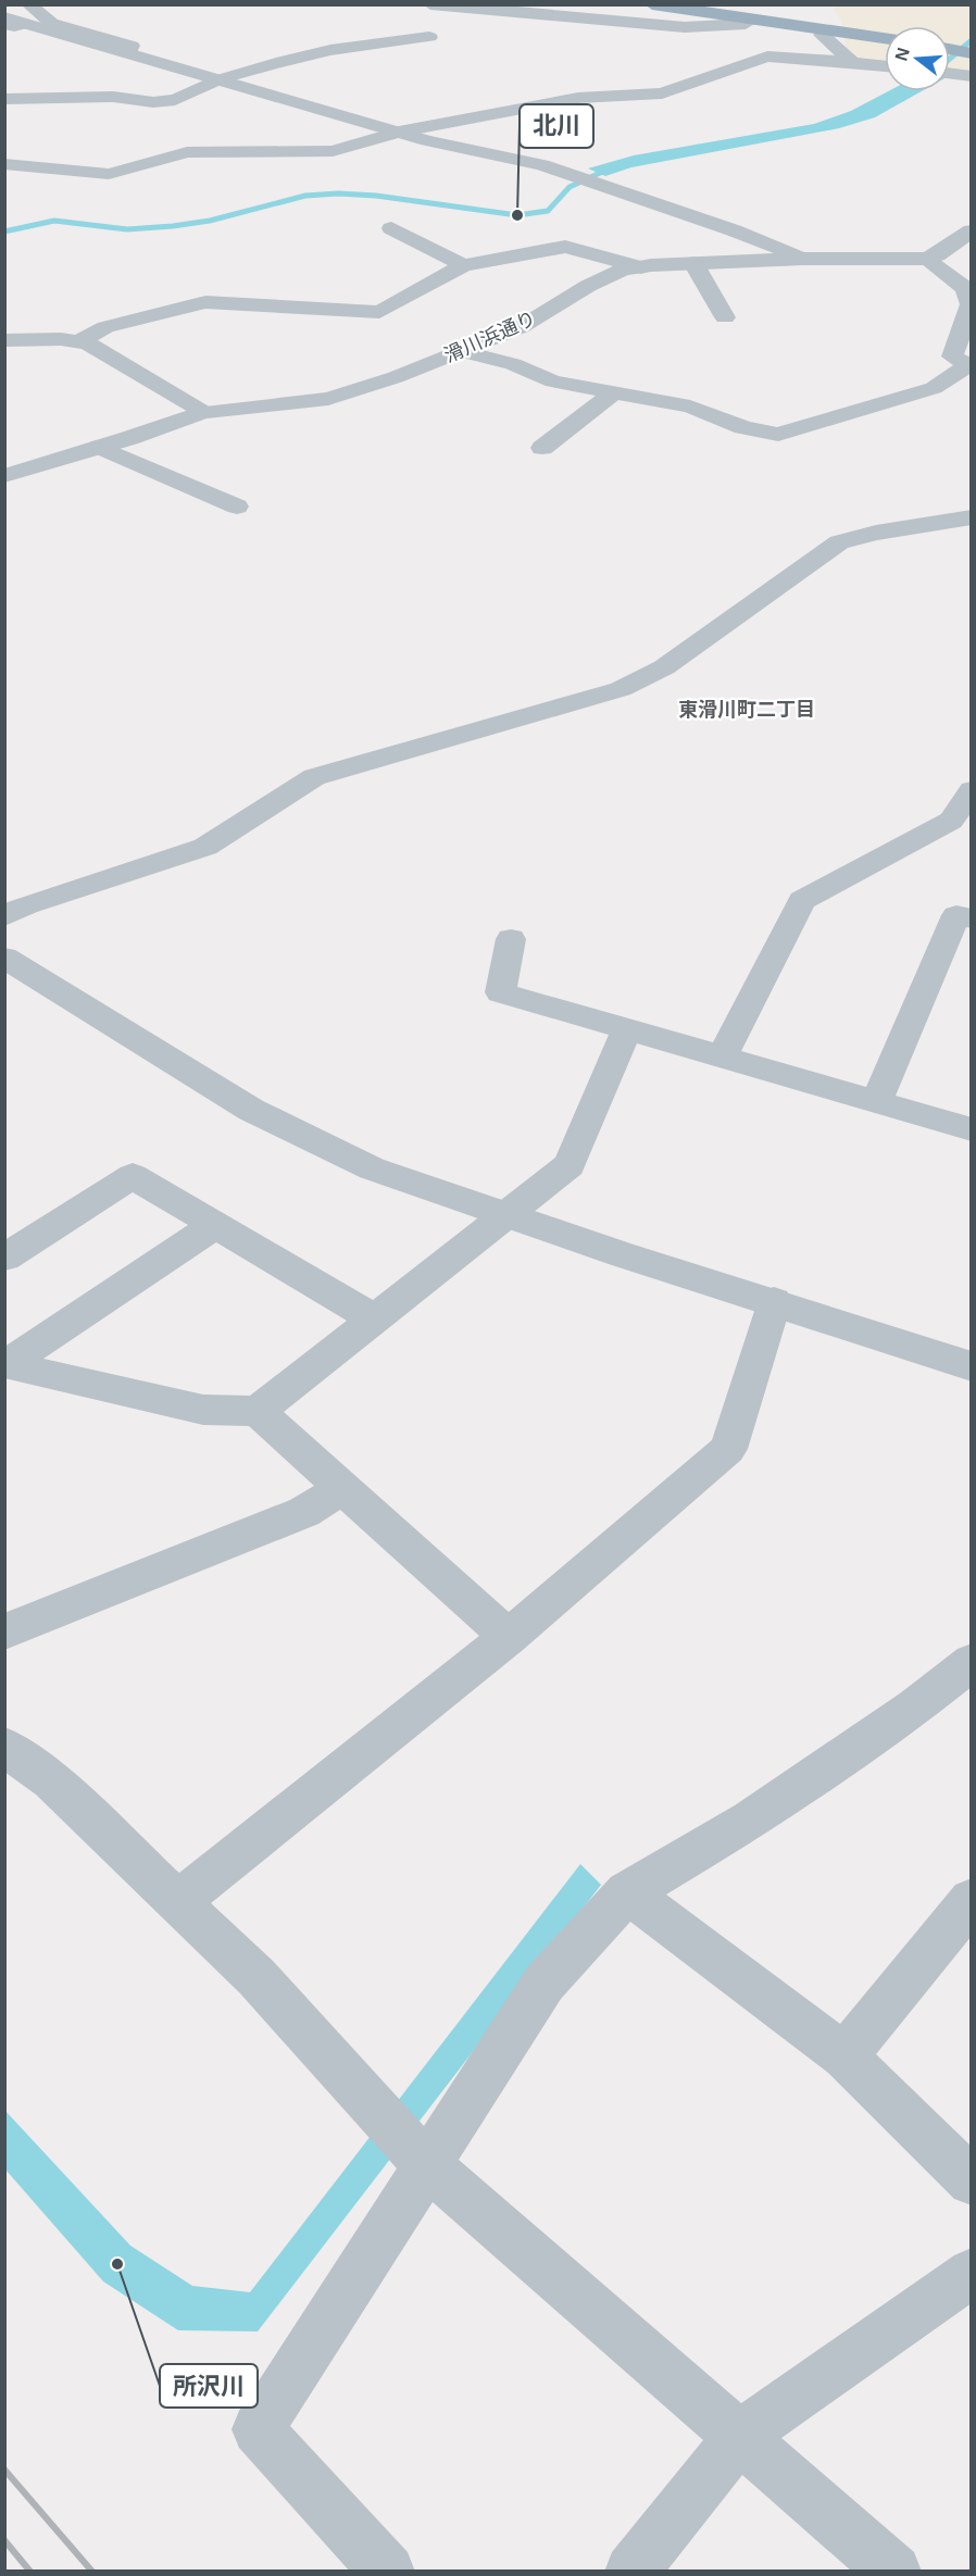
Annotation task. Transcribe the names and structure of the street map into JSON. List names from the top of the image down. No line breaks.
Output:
{"streets":{"street":["滑川浜通り"]},"districts":["東滑川町二丁目"],"places":["北川","所沢川"],"north":"left"}
